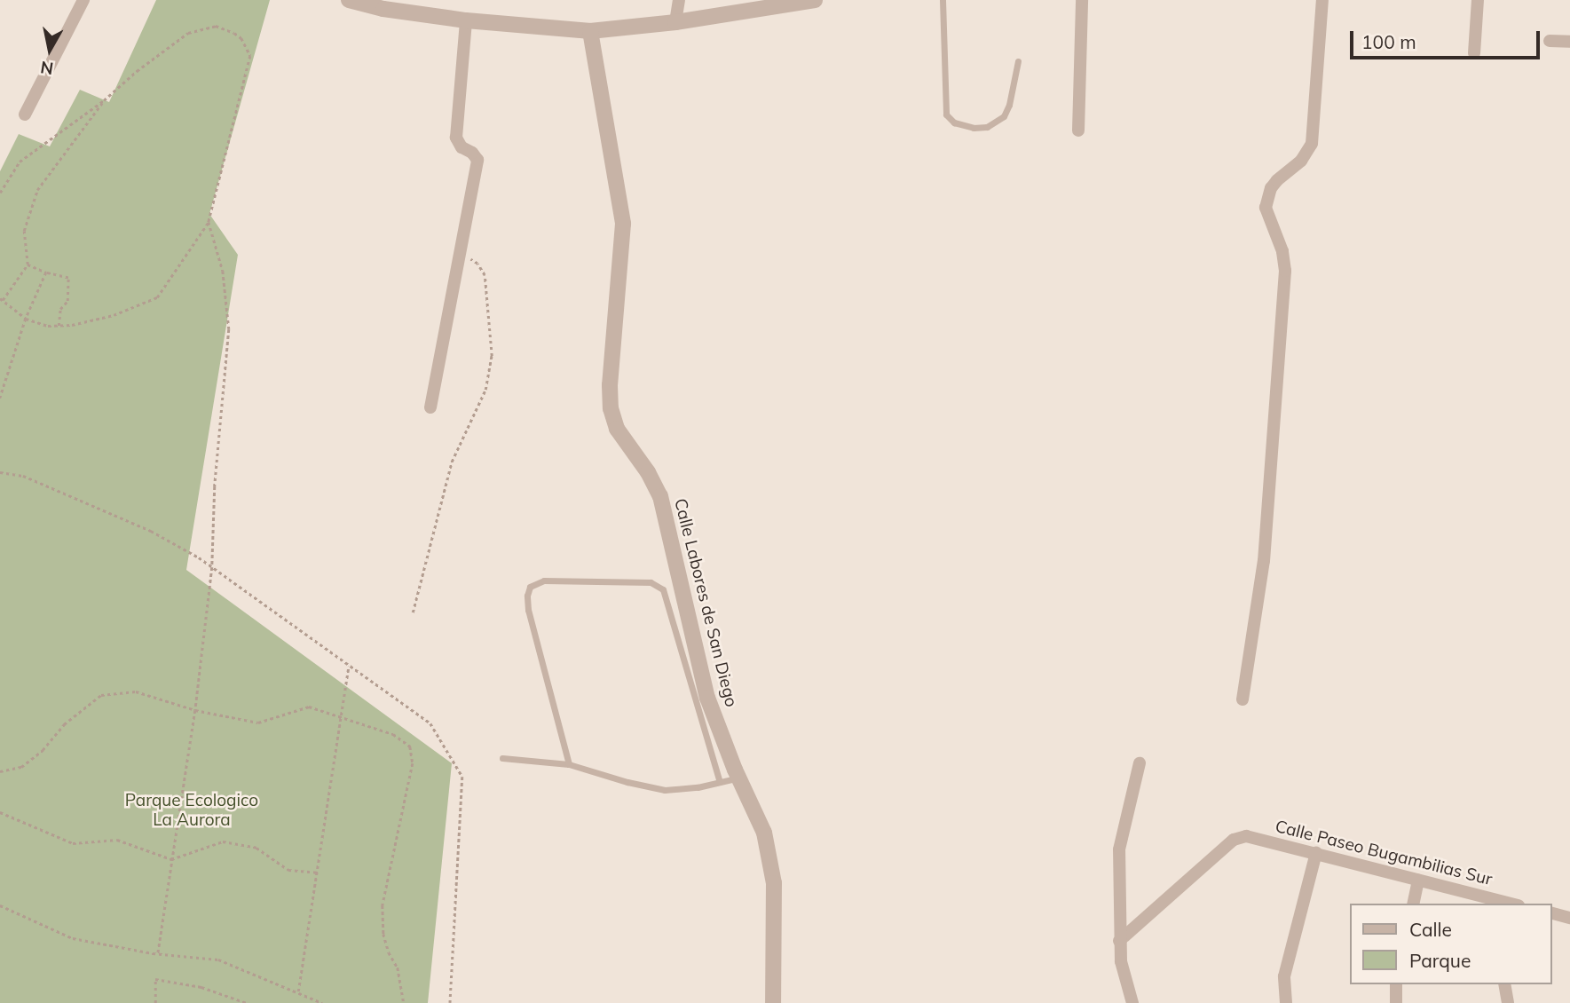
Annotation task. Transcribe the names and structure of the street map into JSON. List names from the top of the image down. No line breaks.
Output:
{"streets":{"street":["Calle Labores de San Diego","Calle Paseo Bugambilias Sur"]},"parks":["Parque Ecologico La Aurora"],"legend":["Calle","Parque"],"scale_bar":"100 m","north":"bottom"}
